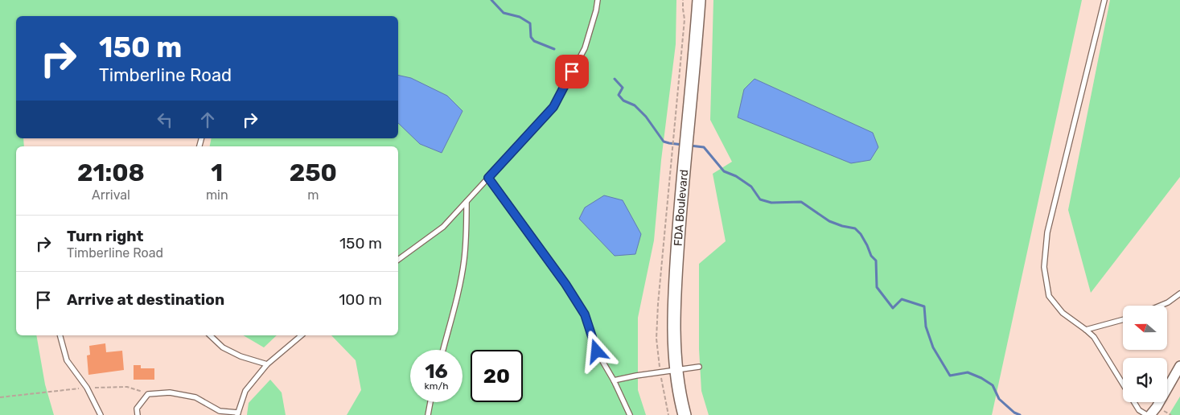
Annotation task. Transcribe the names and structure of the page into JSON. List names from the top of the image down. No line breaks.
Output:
{"streets":{"street":["FDA Boulevard"]},"north":"left","page":{"turn":["150 m","Timberline Road"],"eta":["21:08","Arrival","1","min","250","m"],"list":[{"name":"Turn right","note":"Timberline Road","value":"150 m"},{"name":"Arrive at destination","value":"100 m"}],"speed":"16 km/h","limit":"20"}}
